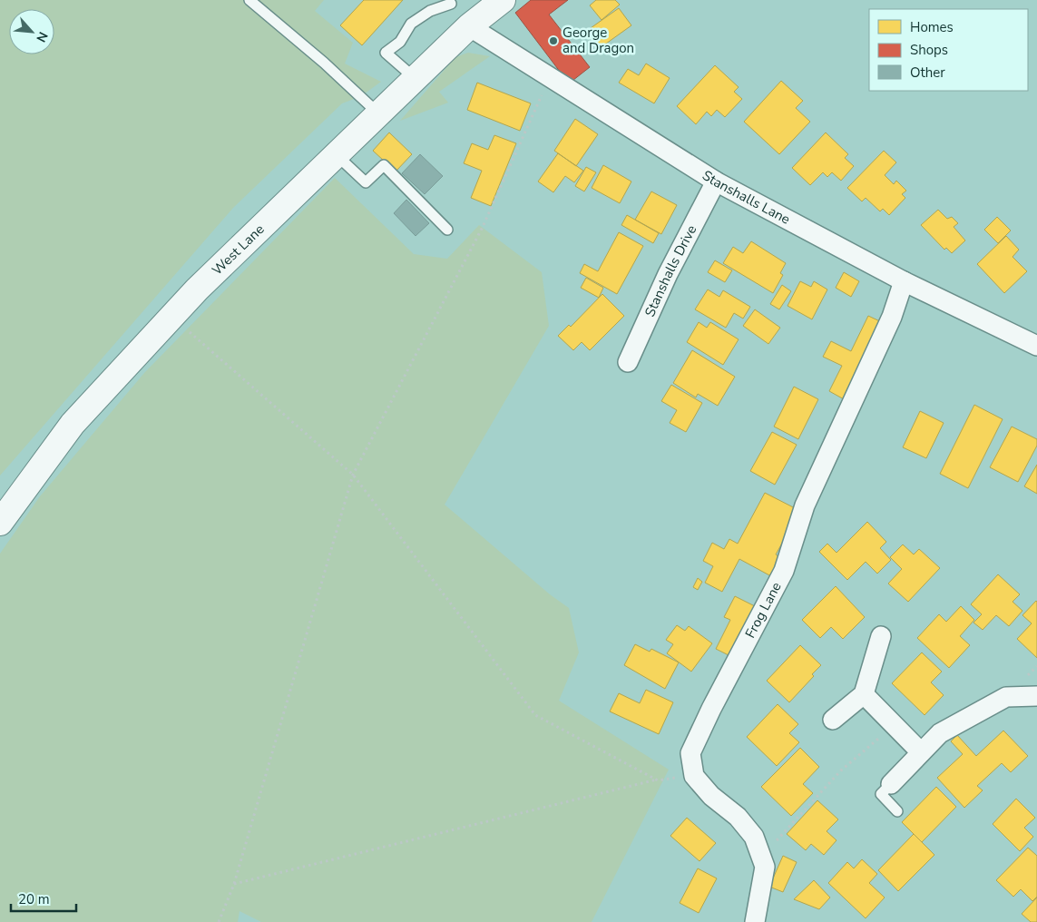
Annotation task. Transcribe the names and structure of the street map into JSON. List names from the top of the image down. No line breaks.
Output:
{"streets":{"street":["Stanshalls Lane","West Lane","Stanshalls Drive","Frog Lane"]},"crossings":[["Stanshalls Lane","West Lane"],["Stanshalls Lane","Stanshalls Drive"],["Stanshalls Lane","Frog Lane"]],"places":["George and Dragon"],"legend":["Homes","Shops","Other"],"scale_bar":"20 m","north":"bottom right"}
